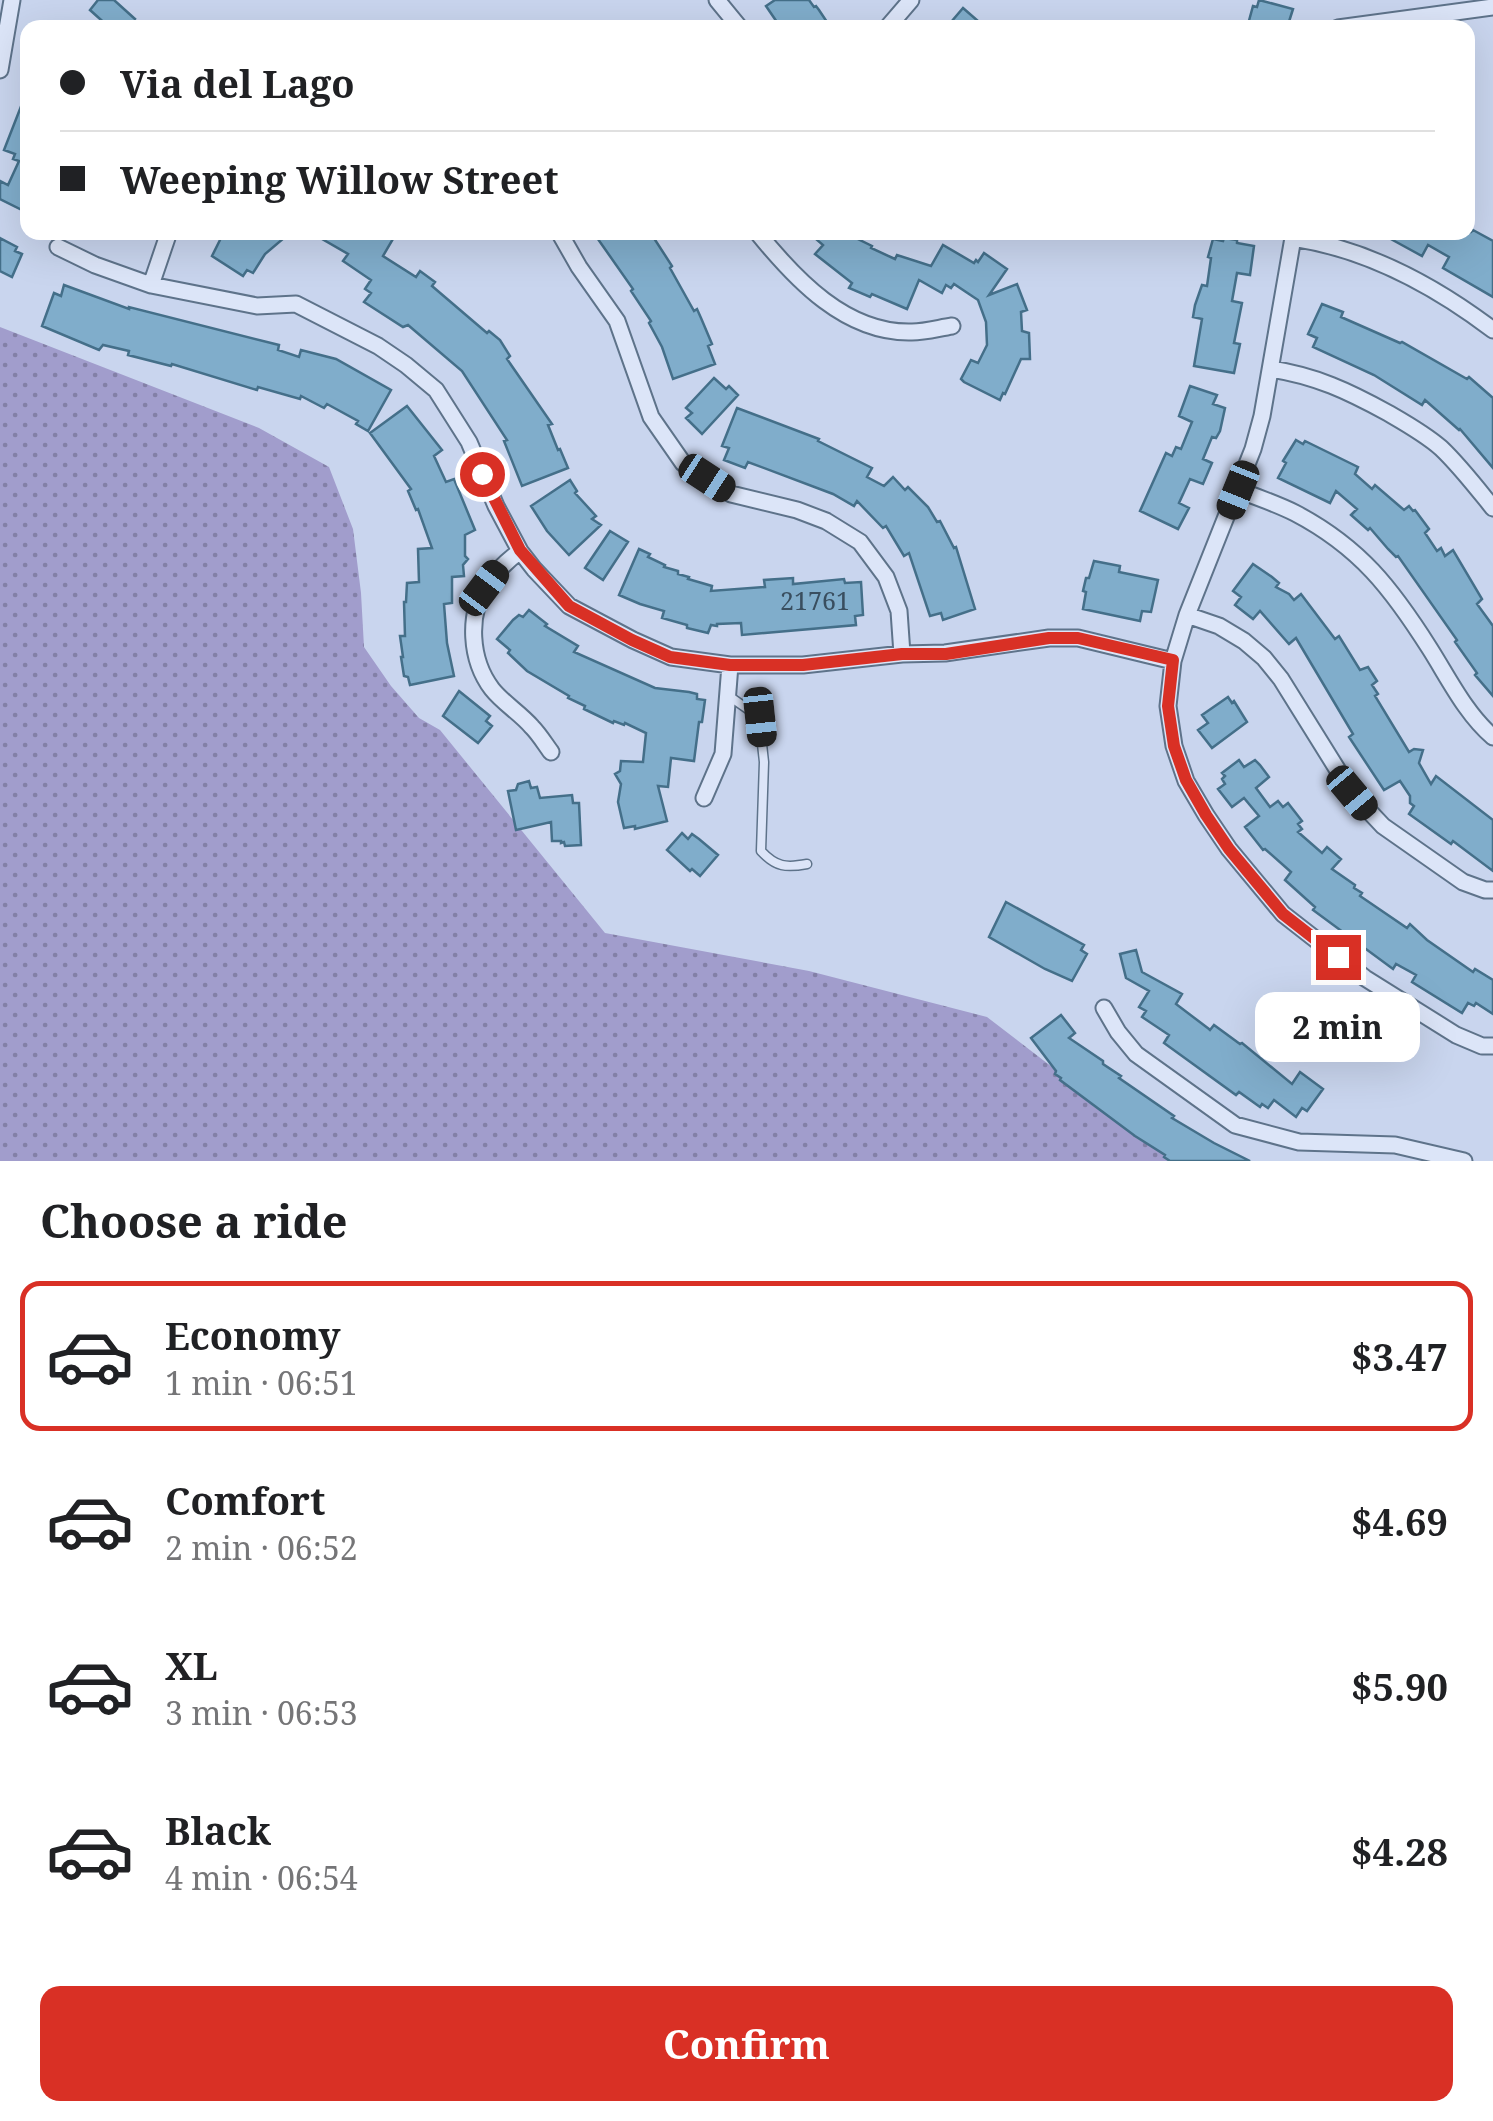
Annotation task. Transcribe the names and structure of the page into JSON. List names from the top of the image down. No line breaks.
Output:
{"house_numbers":["21761"],"page":{"banner":["Via del Lago","Weeping Willow Street"],"bubble":"2 min","heading":"Choose a ride","list":[{"name":"Economy","note":"1 min · 06:51","value":"$3.47"},{"name":"Comfort","note":"2 min · 06:52","value":"$4.69"},{"name":"XL","note":"3 min · 06:53","value":"$5.90"},{"name":"Black","note":"4 min · 06:54","value":"$4.28"}],"buttons":"Confirm"}}
